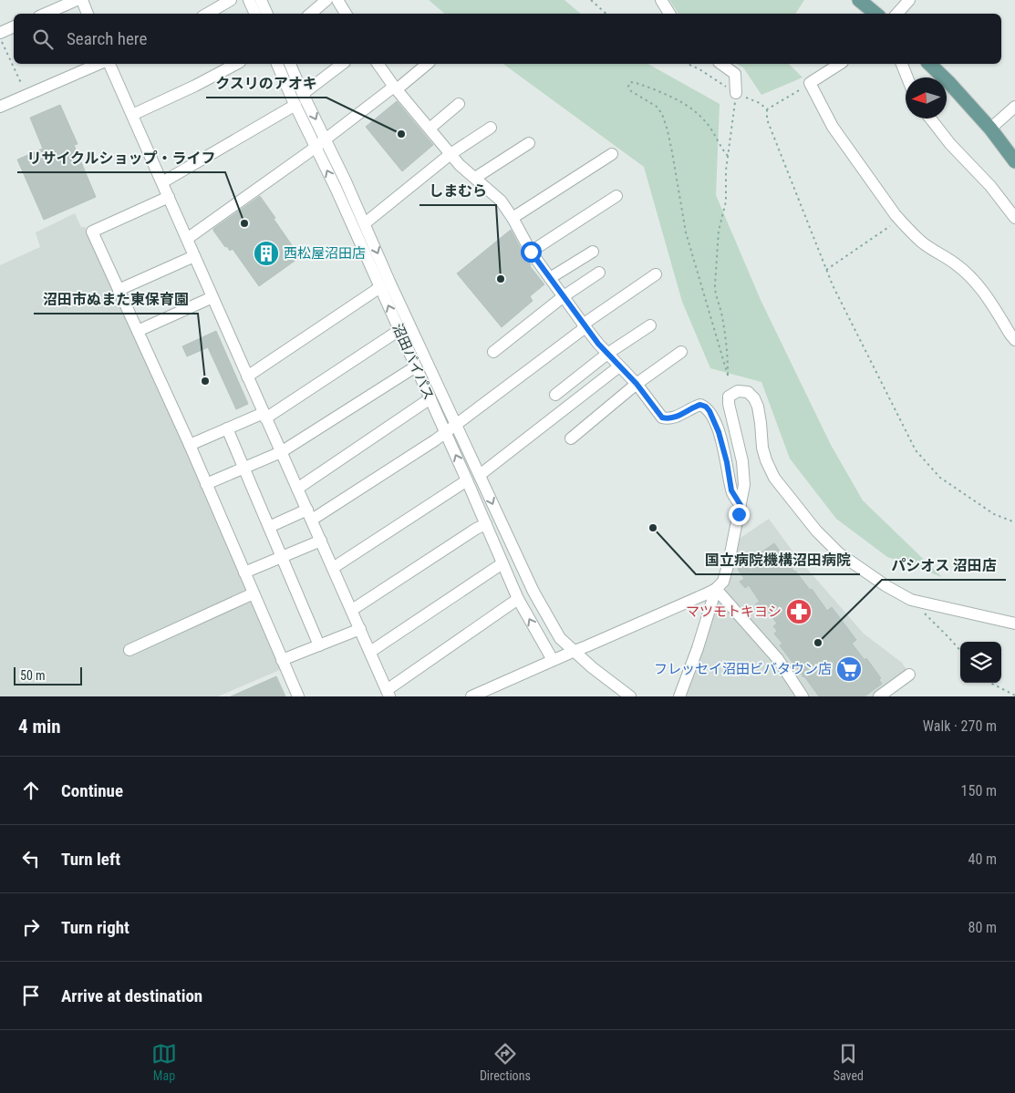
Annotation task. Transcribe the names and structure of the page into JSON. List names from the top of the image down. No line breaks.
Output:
{"streets":{"street":["沼田バイパス"]},"places":{"other":["クスリのアオキ","リサイクルショップ・ライフ","しまむら","沼田市ぬまた東保育園","国立病院機構沼田病院","パシオス 沼田店"],"building":["西松屋沼田店"],"pharmacy":["マツモトキヨシ"],"supermarket":["フレッセイ沼田ビバタウン店"]},"scale_bar":"50 m","north":"left","page":{"search":"Search here","scale":"50 m","heading":["4 min","Walk · 270 m"],"list":[["Continue","150 m"],["Turn left","40 m"],["Turn right","80 m"],"Arrive at destination"],"nav":["Map","Directions","Saved"]}}
